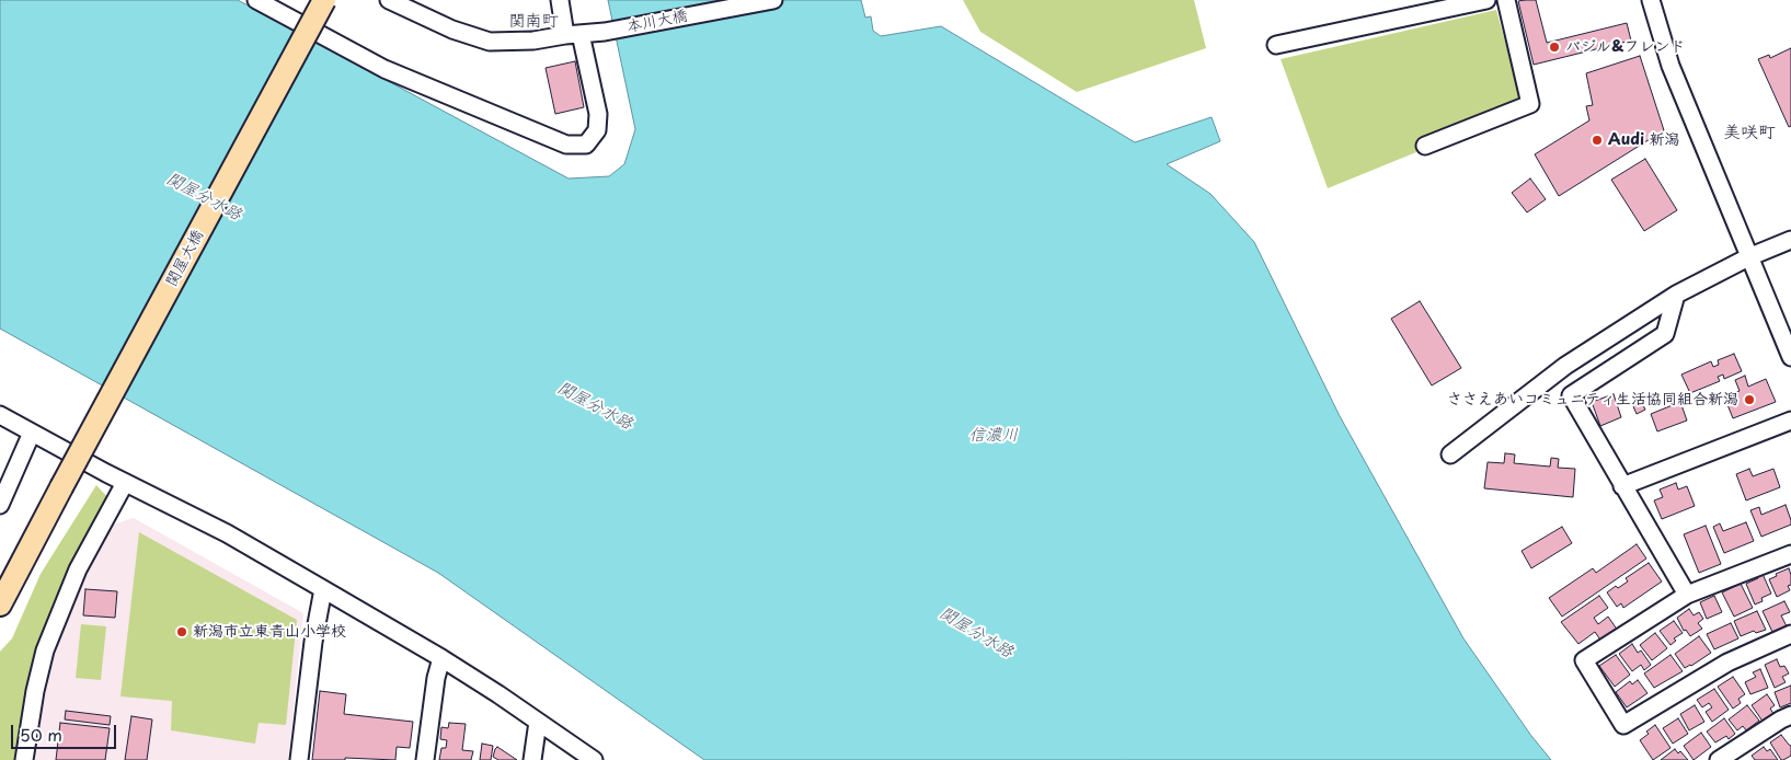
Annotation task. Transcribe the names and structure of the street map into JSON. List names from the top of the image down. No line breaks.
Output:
{"streets":{"main road":["関屋大橋"],"street":["本川大橋"]},"districts":["関南町","美咲町"],"water":["関屋分水路","信濃川"],"places":["バジル&フレンド","Audi 新潟","ささえあいコミュニティ生活協同組合新潟","新潟市立東青山小学校"],"scale_bar":"50 m"}
